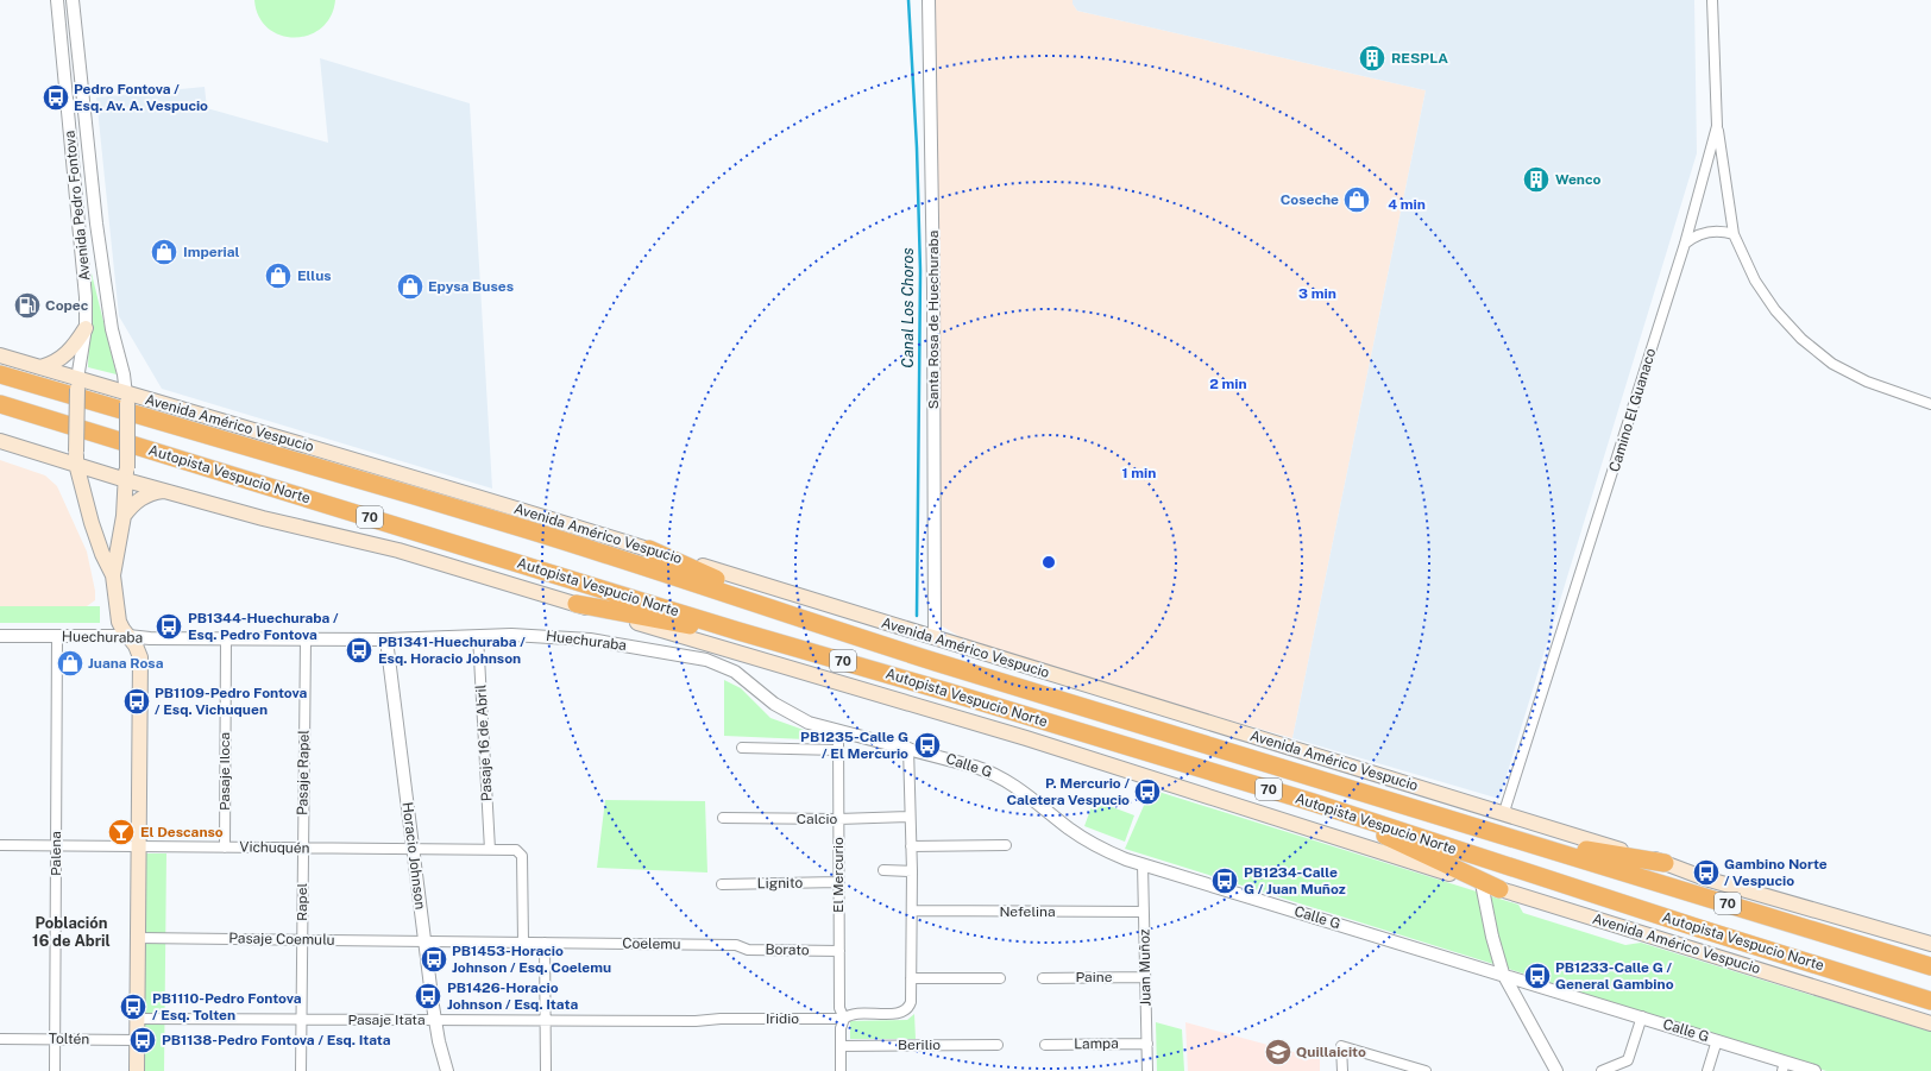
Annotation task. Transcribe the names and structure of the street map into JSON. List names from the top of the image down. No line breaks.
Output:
{"streets":{"highway":["Autopista Vespucio Norte","70"],"main road":["Avenida Pedro Fontova","Avenida Américo Vespucio"],"street":["Santa Rosa de Huechuraba","Camino El Guanaco","Huechuraba","Pasaje 16 de Abril","Calle G","Pasaje Iloca","Pasaje Rapel","Calcio","Vichuquén","Palena","Horacio Johnson","El Mercurio","Lignito","Rapel","Nefelina","Pasaje Coemulu","Coelemu","Borato","Juan Muñoz","Paine","Iridio","Pasaje Itata","Toltén","Lampa","Berilio"]},"crossings":[["Avenida Pedro Fontova","Avenida Américo Vespucio"],["Avenida Pedro Fontova","Huechuraba"],["Avenida Pedro Fontova","Vichuquén"],["Avenida Pedro Fontova","Pasaje Coemulu"],["Avenida Pedro Fontova","Pasaje Itata"],["Avenida Pedro Fontova","Toltén"],["Santa Rosa de Huechuraba","Avenida Américo Vespucio"],["Camino El Guanaco","Avenida Américo Vespucio"],["Huechuraba","Pasaje 16 de Abril"],["Huechuraba","Calle G"],["Huechuraba","Pasaje Iloca"],["Huechuraba","Pasaje Rapel"],["Huechuraba","Palena"],["Huechuraba","Horacio Johnson"],["Huechuraba","El Mercurio"],["Pasaje 16 de Abril","Vichuquén"],["Calle G","El Mercurio"],["Calle G","Juan Muñoz"],["Pasaje Iloca","Vichuquén"],["Pasaje Rapel","Vichuquén"],["Pasaje Rapel","Rapel"],["Calcio","El Mercurio"],["Vichuquén","Palena"],["Vichuquén","Horacio Johnson"],["Vichuquén","Rapel"],["Vichuquén","Coelemu"],["Palena","Toltén"],["Horacio Johnson","Pasaje Coemulu"],["Horacio Johnson","Coelemu"],["Horacio Johnson","Pasaje Itata"],["El Mercurio","Lignito"],["El Mercurio","Borato"],["El Mercurio","Iridio"],["El Mercurio","Berilio"],["Rapel","Pasaje Coemulu"],["Rapel","Pasaje Itata"],["Nefelina","Juan Muñoz"],["Pasaje Coemulu","Coelemu"],["Coelemu","Borato"],["Juan Muñoz","Paine"],["Juan Muñoz","Lampa"],["Iridio","Pasaje Itata"]],"districts":["Población 16 de Abril"],"water":["Canal Los Choros"],"places":{"building":["RESPLA","Wenco"],"bus stop":["Pedro Fontova / Esq. Av. A. Vespucio","PB1344-Huechuraba / Esq. Pedro Fontova","PB1341-Huechuraba / Esq. Horacio Johnson","PB1109-Pedro Fontova / Esq. Vichuquen","PB1235-Calle G / El Mercurio","P. Mercurio / Caletera Vespucio","Gambino Norte / Vespucio","PB1234-Calle G / Juan Muñoz","PB1453-Horacio Johnson / Esq. Coelemu","PB1233-Calle G / General Gambino","PB1426-Horacio Johnson / Esq. Itata","PB1110-Pedro Fontova / Esq. Tolten","PB1138-Pedro Fontova / Esq. Itata"],"shop":["Coseche","Imperial","Ellus","Epysa Buses","Juana Rosa"],"fuel station":["Copec"],"bar":["El Descanso"],"school or university":["Quillaicito"]},"rings":["4 min","3 min","2 min","1 min"]}
